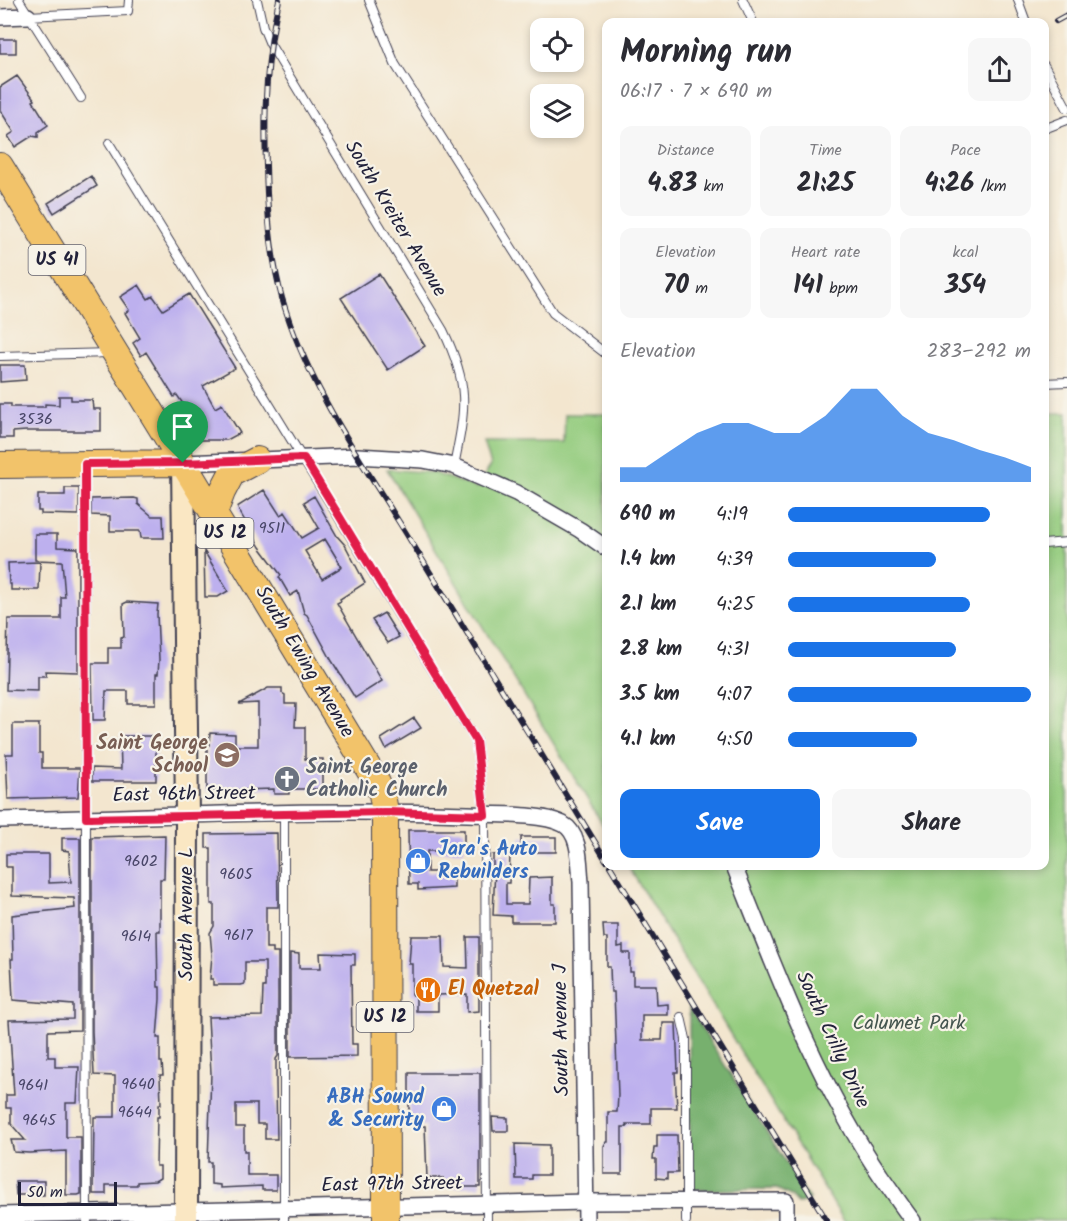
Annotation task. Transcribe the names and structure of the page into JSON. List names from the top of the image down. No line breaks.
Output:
{"streets":{"main road":["US 41","US 12","South Ewing Avenue"],"street":["East 96th Street","South Avenue L","South Avenue J","South Crilly Drive","East 97th Street"],"lane":["South Kreiter Avenue"]},"crossings":[["South Ewing Avenue","East 96th Street"],["South Ewing Avenue","South Avenue L"],["South Ewing Avenue","East 97th Street"],["East 96th Street","South Avenue L"],["East 96th Street","South Avenue J"],["South Avenue L","East 97th Street"],["South Avenue J","East 97th Street"]],"parks":["Calumet Park"],"places":{"school or university":["Saint George School"],"church":["Saint George Catholic Church"],"shop":["Jara's Auto Rebuilders","ABH Sound & Security"],"restaurant":["El Quetzal"]},"house_numbers":["3536","9511","9602","9605","9617","9614","9640","9641","9644","9645"],"scale_bar":"50 m","page":{"heading":["Morning run","06:17 · 7 × 690 m"],"stats":[["Distance","4.83 km"],["Time","21:25"],["Pace","4:26 /km"],["Elevation","70 m"],["Heart rate","141 bpm"],["kcal","354"]],"chart":["Elevation","283–292 m"],"list":[{"name":"690 m","note":"4:19"},{"name":"1.4 km","note":"4:39"},{"name":"2.1 km","note":"4:25"},{"name":"2.8 km","note":"4:31"},{"name":"3.5 km","note":"4:07"},{"name":"4.1 km","note":"4:50"}],"buttons":["Save","Share"],"scale":"50 m"}}
